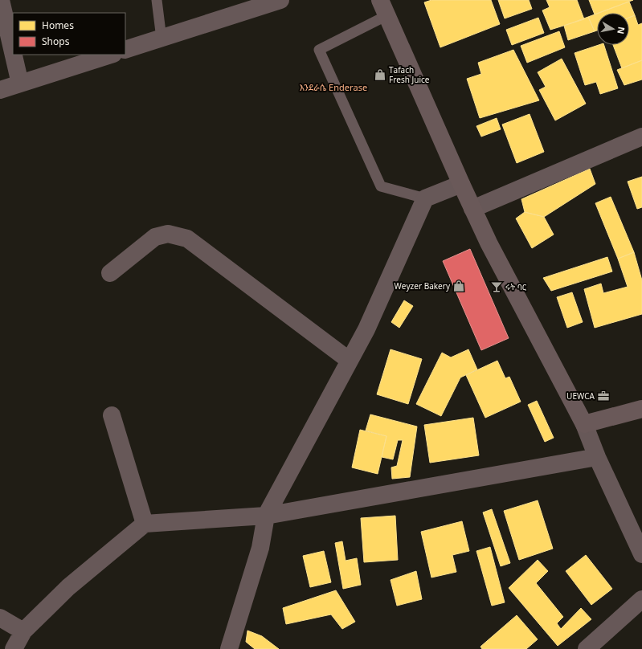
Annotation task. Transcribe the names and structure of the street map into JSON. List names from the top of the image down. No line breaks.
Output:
{"districts":["እንደራሴ Enderase"],"places":{"shop":["Tafach Fresh Juice","Weyzer Bakery"],"bar":["ሩት ባር"],"office":["UEWCA"]},"legend":["Homes","Shops"],"north":"right"}
